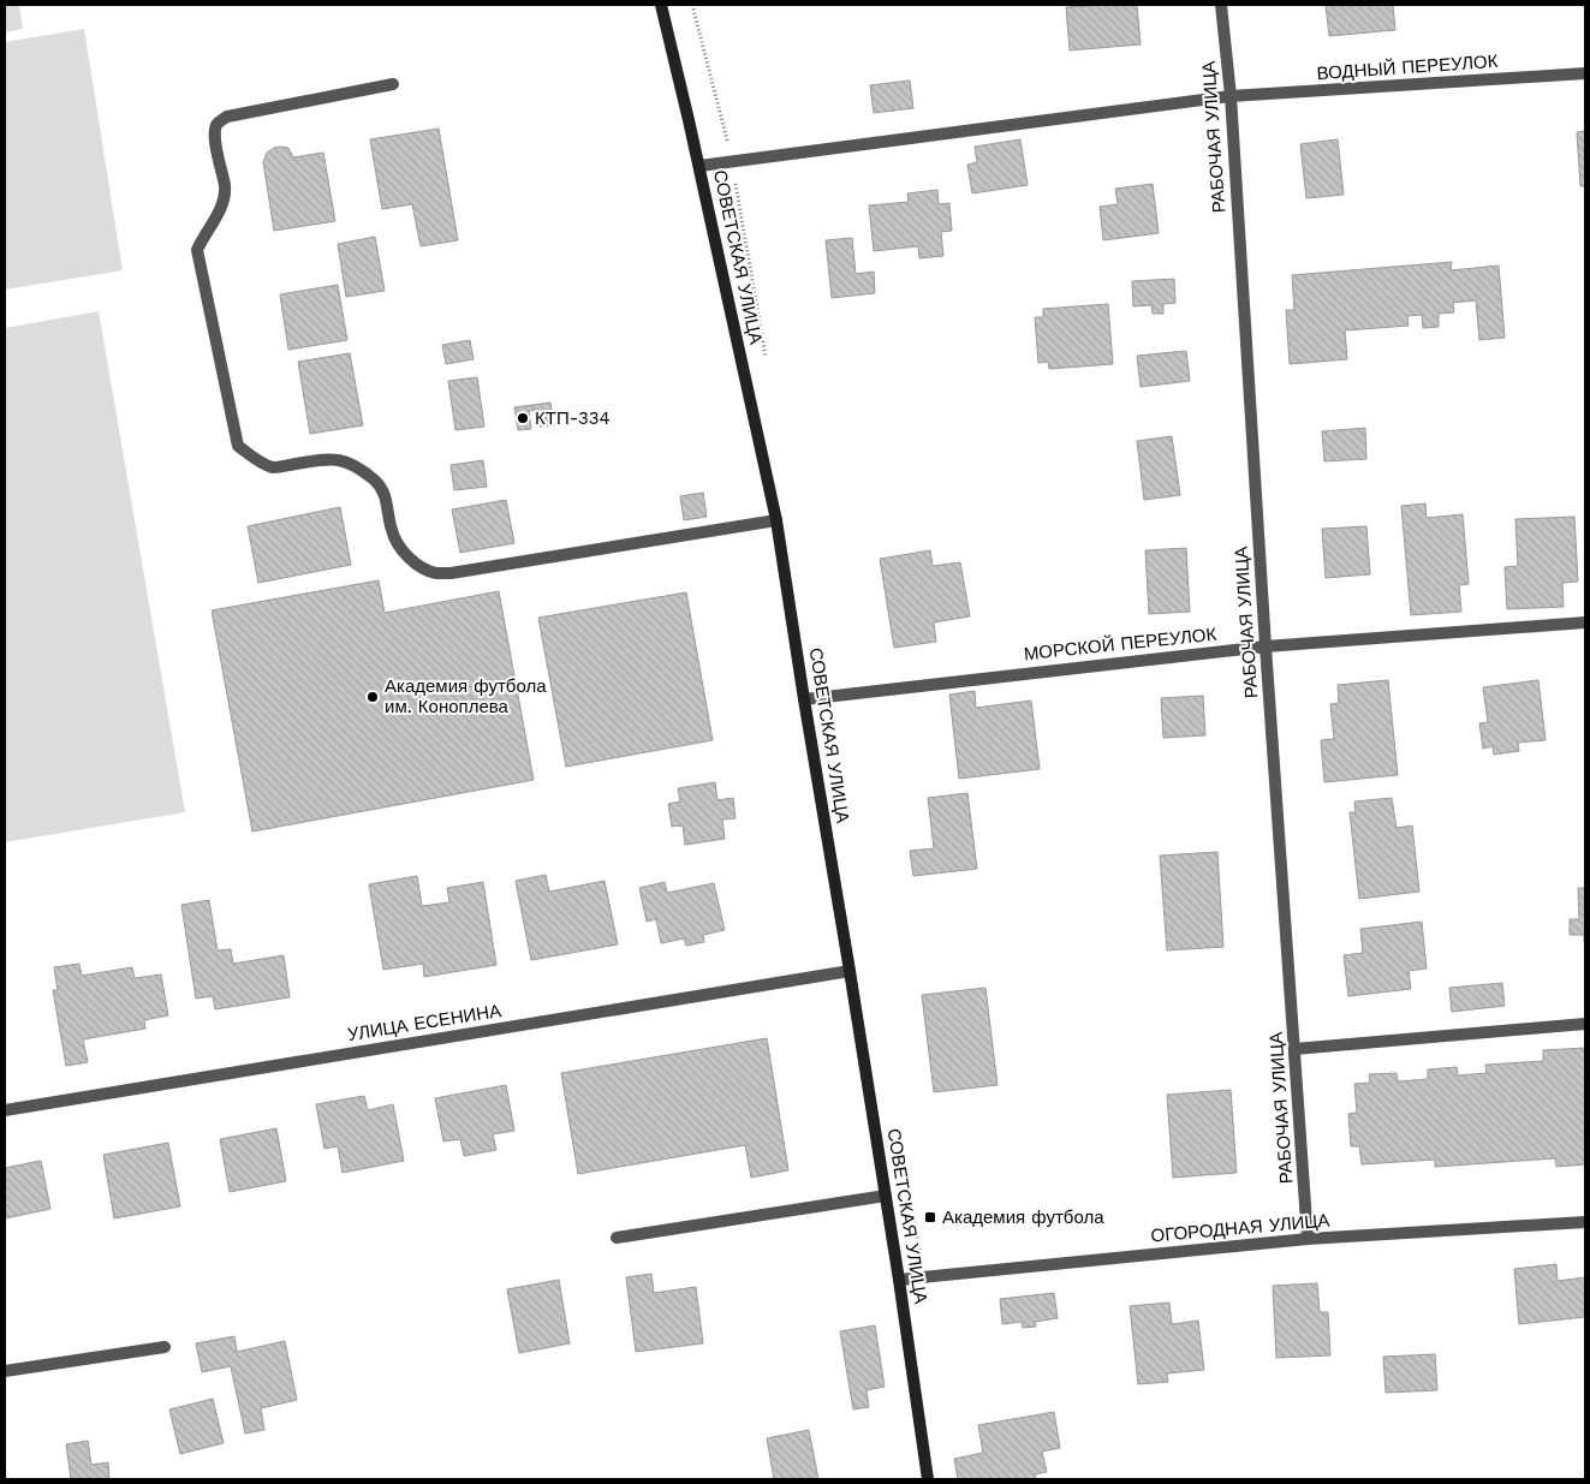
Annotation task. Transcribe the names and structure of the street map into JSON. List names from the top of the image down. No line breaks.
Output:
{"streets":{"main road":["СОВЕТСКАЯ УЛИЦА"],"street":["ВОДНЫЙ ПЕРЕУЛОК","РАБОЧАЯ УЛИЦА","МОРСКОЙ ПЕРЕУЛОК","УЛИЦА ЕСЕНИНА","ОГОРОДНАЯ УЛИЦА"]},"crossings":[["ВОДНЫЙ ПЕРЕУЛОК","РАБОЧАЯ УЛИЦА"],["ВОДНЫЙ ПЕРЕУЛОК","СОВЕТСКАЯ УЛИЦА"],["РАБОЧАЯ УЛИЦА","МОРСКОЙ ПЕРЕУЛОК"],["РАБОЧАЯ УЛИЦА","ОГОРОДНАЯ УЛИЦА"],["СОВЕТСКАЯ УЛИЦА","МОРСКОЙ ПЕРЕУЛОК"],["СОВЕТСКАЯ УЛИЦА","УЛИЦА ЕСЕНИНА"],["СОВЕТСКАЯ УЛИЦА","ОГОРОДНАЯ УЛИЦА"]],"places":{"other":["КТП-334","Академия футбола им. Коноплева"],"transit":["Академия футбола"]}}
